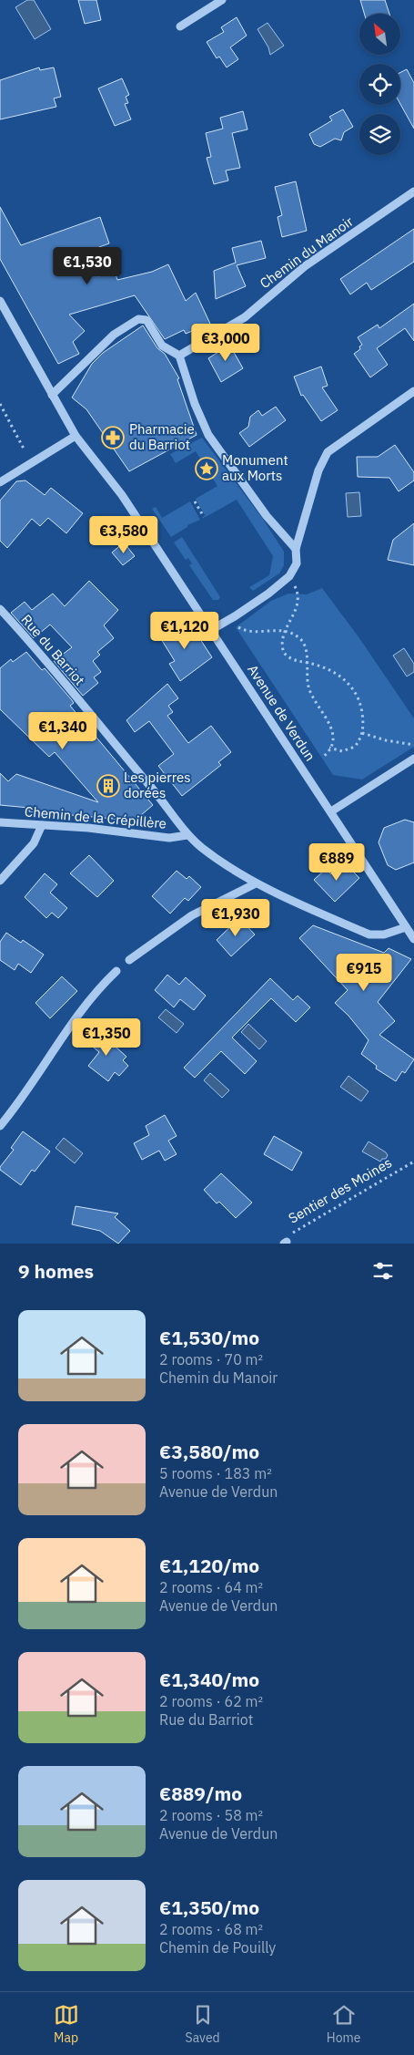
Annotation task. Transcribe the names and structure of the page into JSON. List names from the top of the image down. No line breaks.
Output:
{"streets":{"street":["Chemin du Manoir","Rue du Barriot","Avenue de Verdun","Chemin de la Crépillère"],"path":["Sentier des Moines"]},"crossings":[["Rue du Barriot","Avenue de Verdun"],["Rue du Barriot","Chemin de la Crépillère"]],"places":{"pharmacy":["Pharmacie du Barriot"],"place":["Monument aux Morts"],"building":["Les pierres dorées"]},"north":"top left","page":{"price":["€1,530","€3,000","€3,580","€1,120","€1,340","€889","€1,930","€915","€1,350"],"heading":"9 homes","list":[{"name":"€1,530/mo","note":"2 rooms · 70 m² · Chemin du Manoir"},{"name":"€3,580/mo","note":"5 rooms · 183 m² · Avenue de Verdun"},{"name":"€1,120/mo","note":"2 rooms · 64 m² · Avenue de Verdun"},{"name":"€1,340/mo","note":"2 rooms · 62 m² · Rue du Barriot"},{"name":"€889/mo","note":"2 rooms · 58 m² · Avenue de Verdun"},{"name":"€1,350/mo","note":"2 rooms · 68 m² · Chemin de Pouilly"}],"tabs":["Map","Saved","Home"]}}
